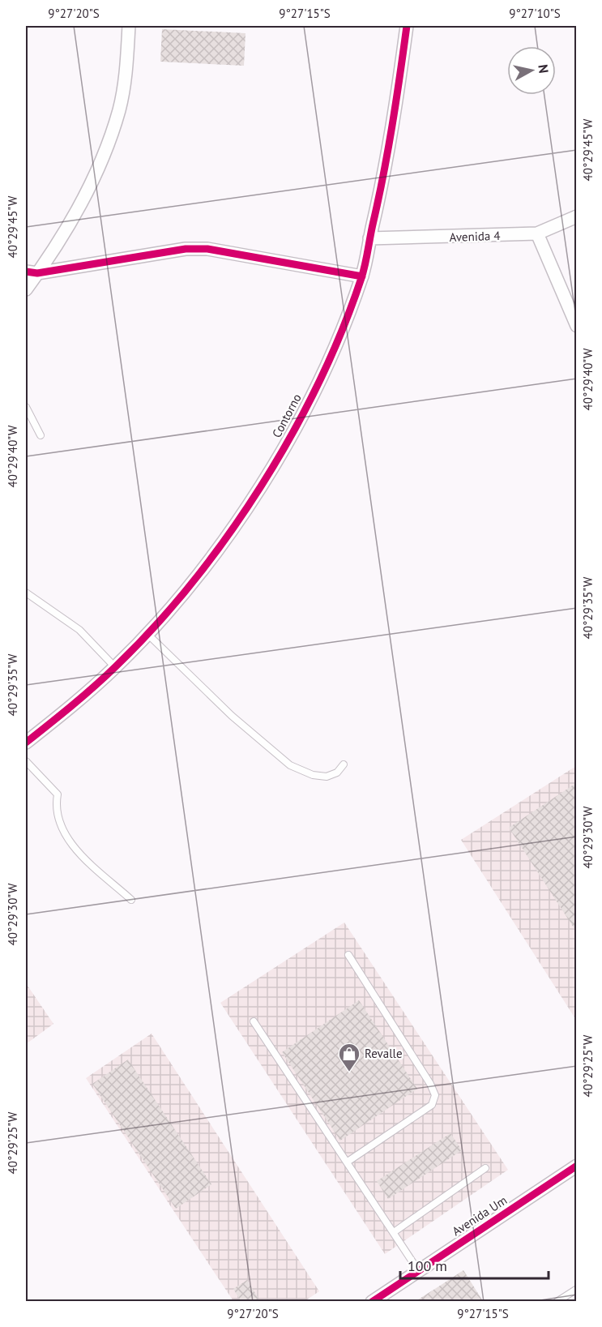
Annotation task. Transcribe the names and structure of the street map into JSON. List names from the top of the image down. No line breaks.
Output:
{"streets":{"street":["Avenida 4","Contorno","Avenida Um"]},"crossings":[["Avenida 4","Contorno"]],"places":{"shop":["Revalle"]},"scale_bar":"100 m","north":"right","coordinates":["9°27'20\"S","9°27'15\"S","9°27'10\"S","40°29'45\"W","40°29'40\"W","40°29'35\"W","40°29'30\"W","40°29'25\"W"]}
